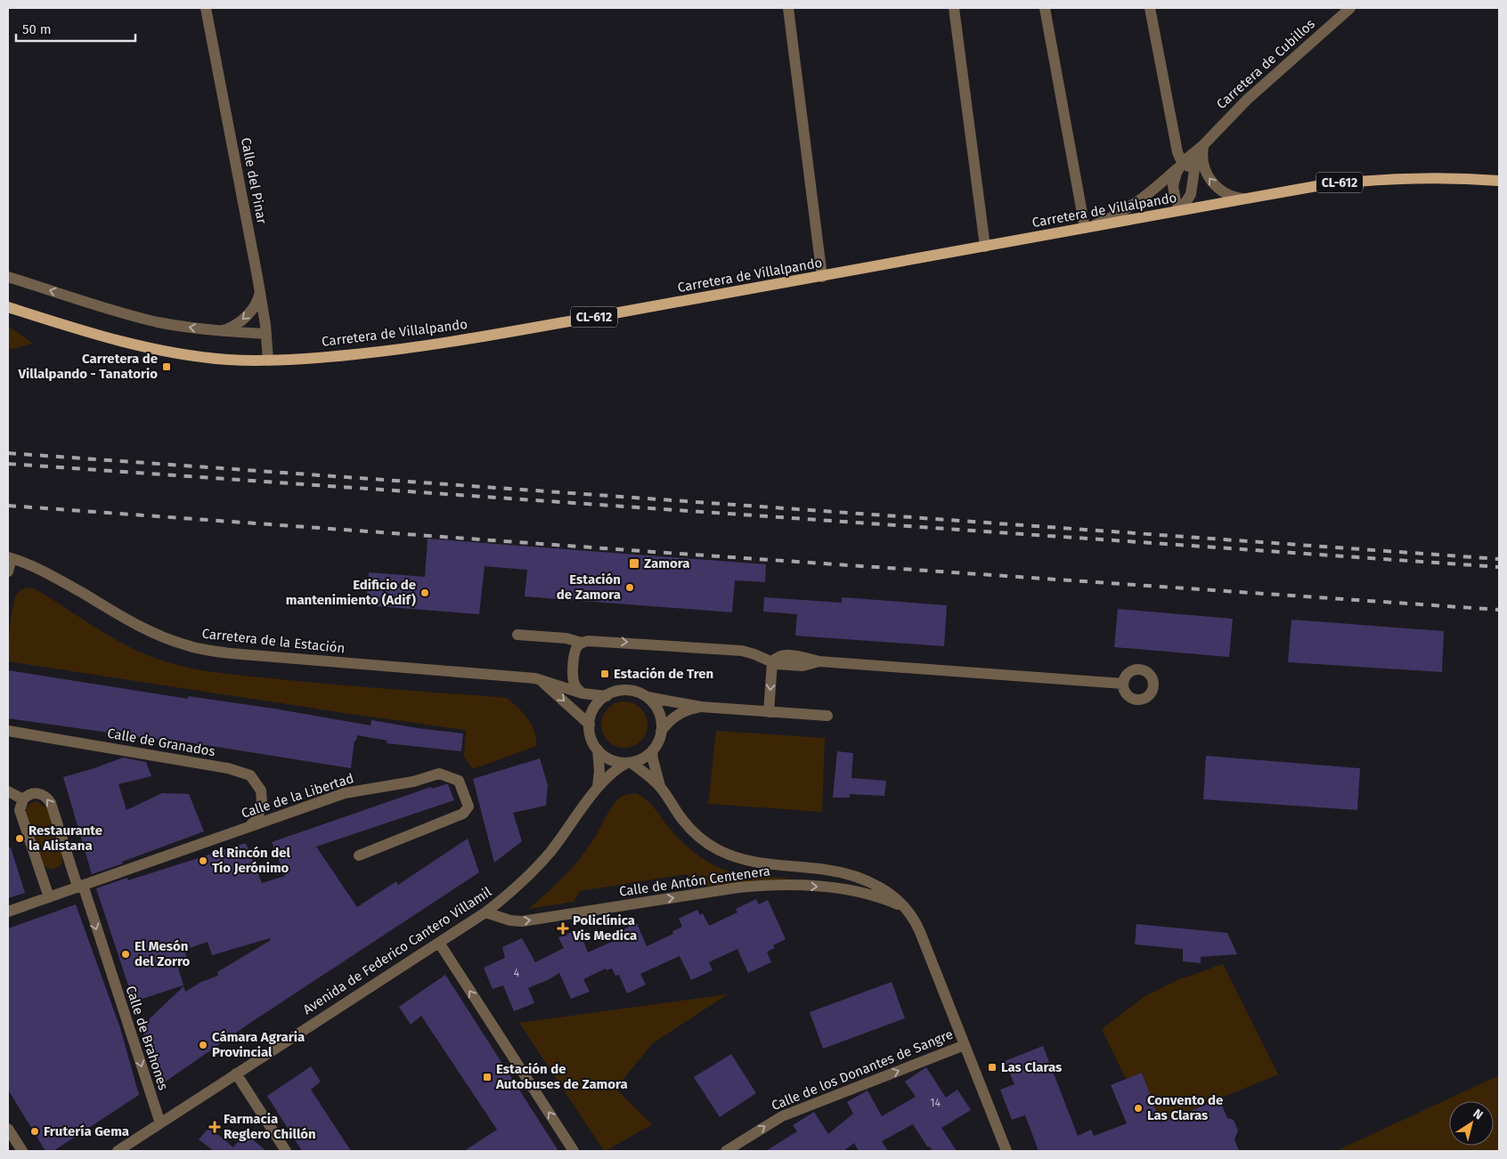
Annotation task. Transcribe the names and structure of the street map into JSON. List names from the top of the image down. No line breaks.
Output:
{"streets":{"main road":["CL-612","Carretera de Villalpando"],"street":["Carretera de Cubillos","Calle del Pinar","Carretera de la Estación","Calle de Granados","Calle de la Libertad","Calle de Antón Centenera","Avenida de Federico Cantero Villamil","Calle de Brahones","Calle de los Donantes de Sangre"]},"crossings":[["Carretera de Cubillos","Carretera de Villalpando"],["Calle del Pinar","Carretera de Villalpando"],["Carretera de la Estación","Calle de Antón Centenera"],["Carretera de la Estación","Avenida de Federico Cantero Villamil"],["Calle de Granados","Calle de la Libertad"],["Calle de la Libertad","Calle de Brahones"],["Calle de Antón Centenera","Avenida de Federico Cantero Villamil"],["Calle de Antón Centenera","Calle de los Donantes de Sangre"],["Avenida de Federico Cantero Villamil","Calle de Brahones"]],"one_way":["Calle de Antón Centenera","Calle de los Donantes de Sangre"],"places":{"transit":["Carretera de Villalpando - Tanatorio","Zamora","Estación de Tren","Las Claras","Estación de Autobuses de Zamora"],"other":["Estación de Zamora","Edificio de mantenimiento (Adif)","Restaurante la Alistana","el Rincón del Tío Jerónimo","El Mesón del Zorro","Cámara Agraria Provincial","Convento de Las Claras","Frutería Gema"],"health":["Policlínica Vis Medica","Farmacia Reglero Chillón"]},"house_numbers":["4","14"],"scale_bar":"50 m","north":"top right"}
